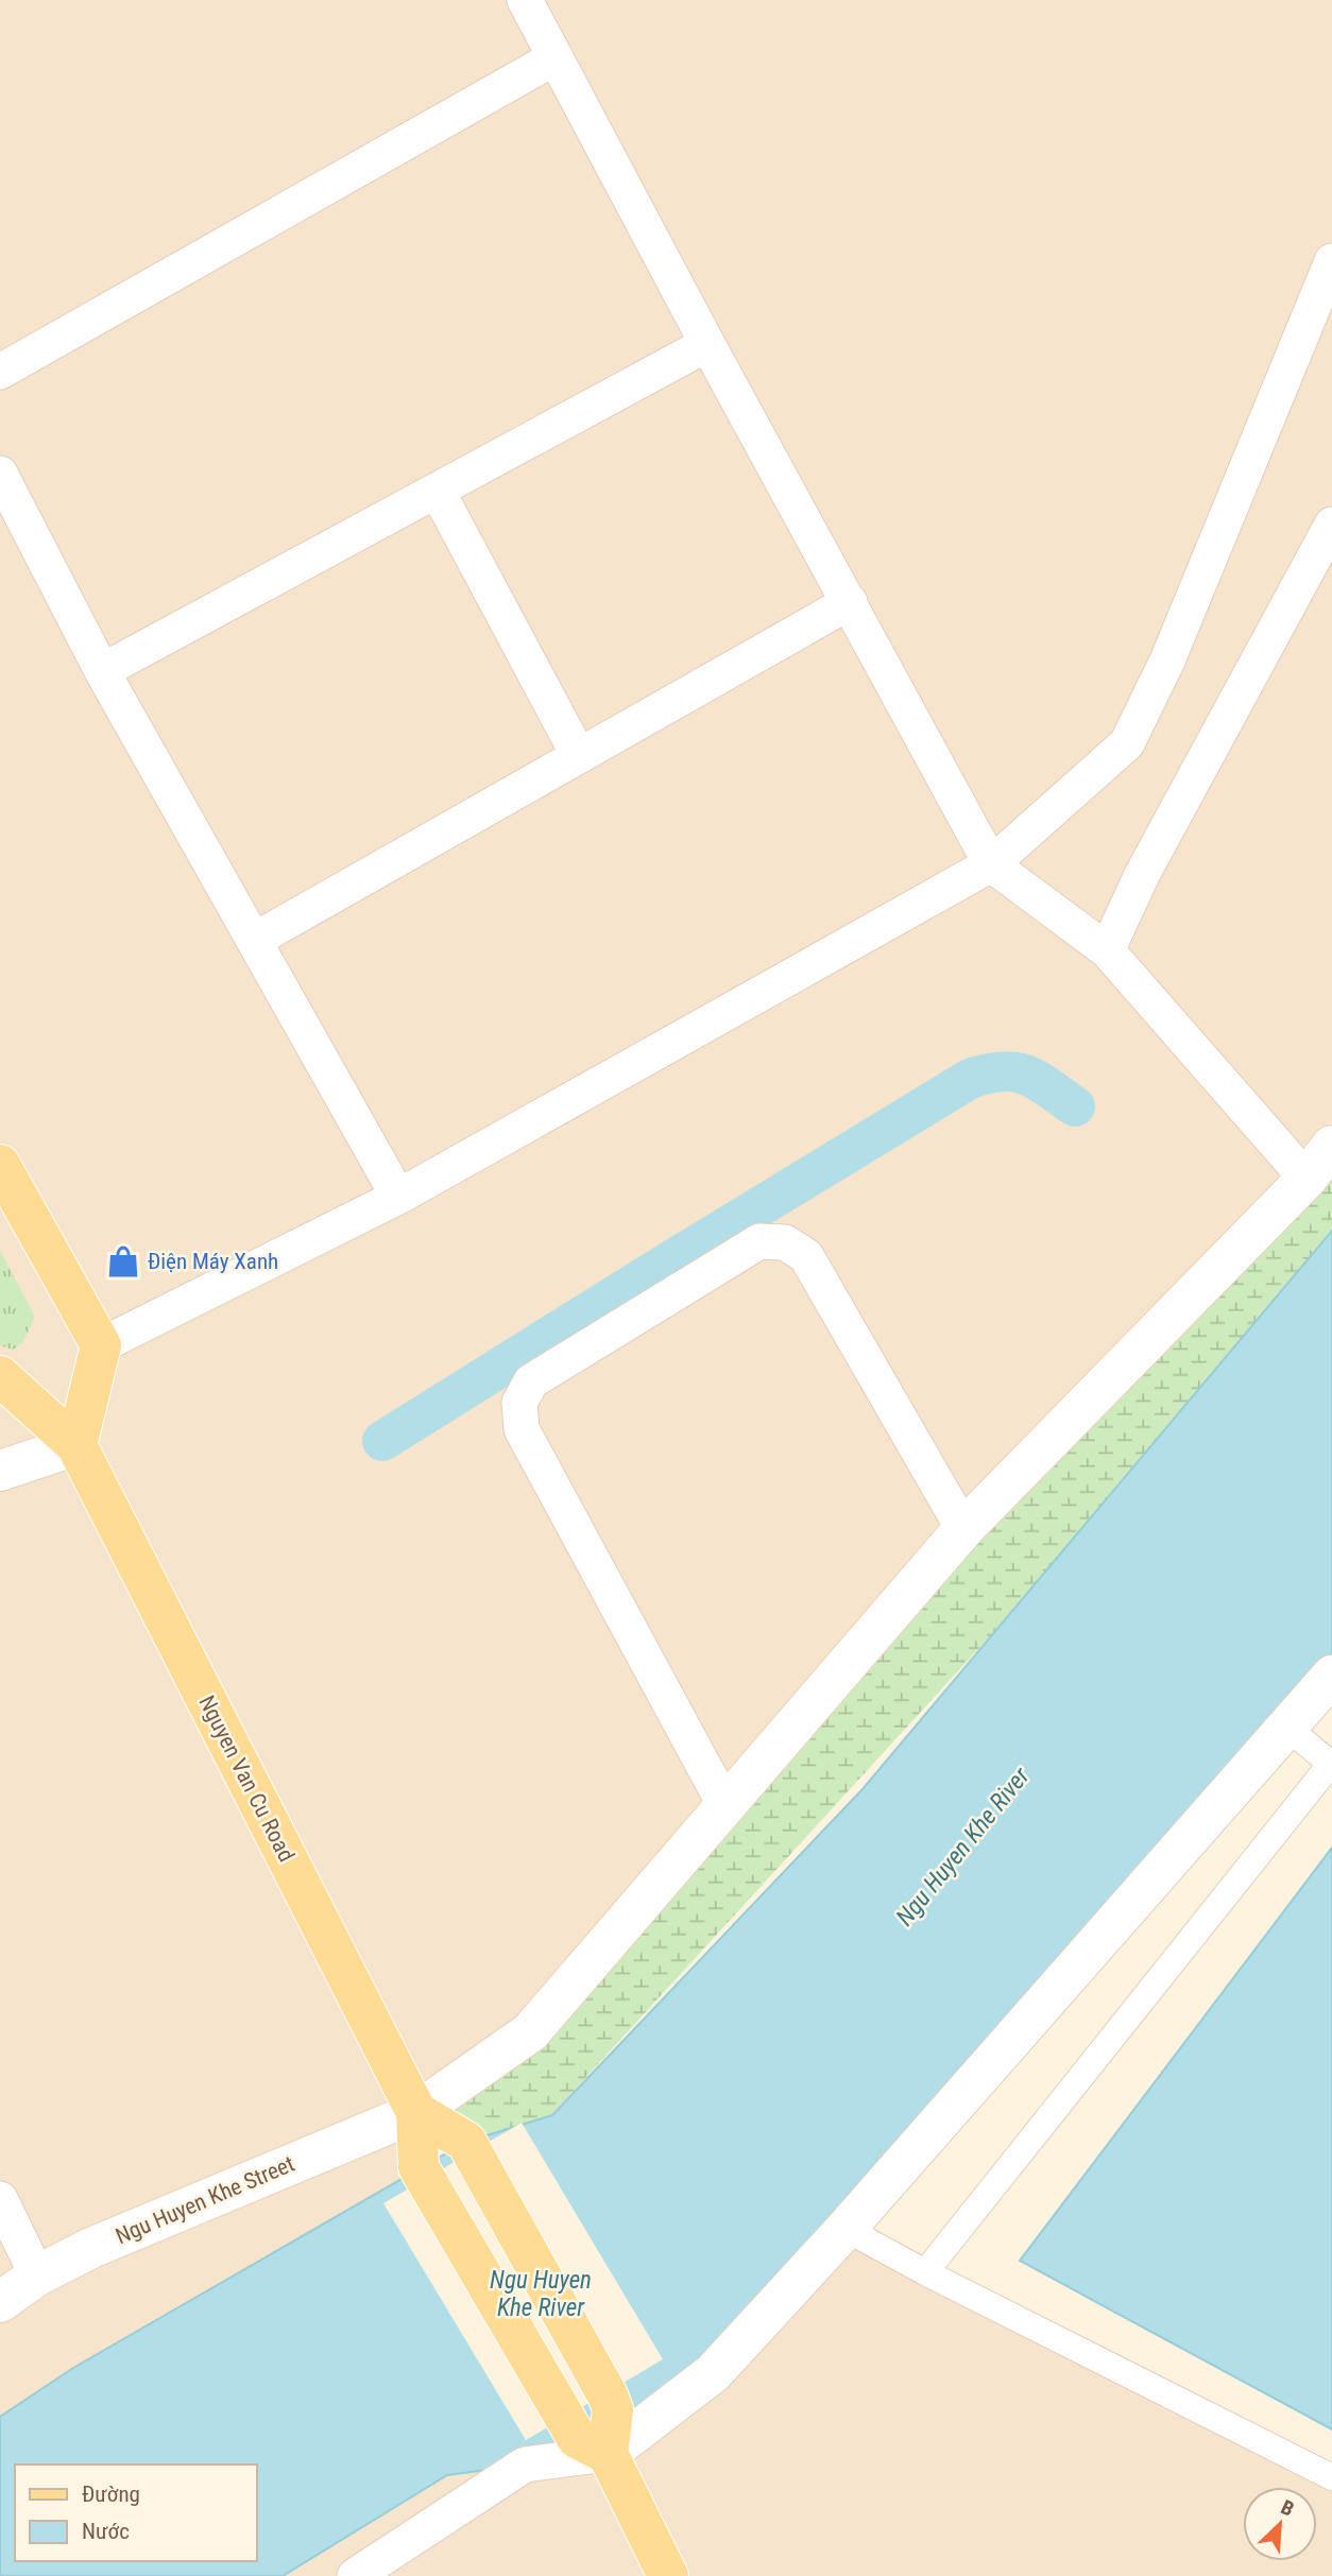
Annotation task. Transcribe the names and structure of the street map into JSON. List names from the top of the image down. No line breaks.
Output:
{"streets":{"main road":["Nguyen Van Cu Road","Ngu Huyen Khe Street"]},"crossings":[["Nguyen Van Cu Road","Ngu Huyen Khe Street"]],"water":["Ngu Huyen Khe River"],"places":{"shop":["Điện Máy Xanh"]},"legend":["Đường","Nước"],"north":"top right"}
